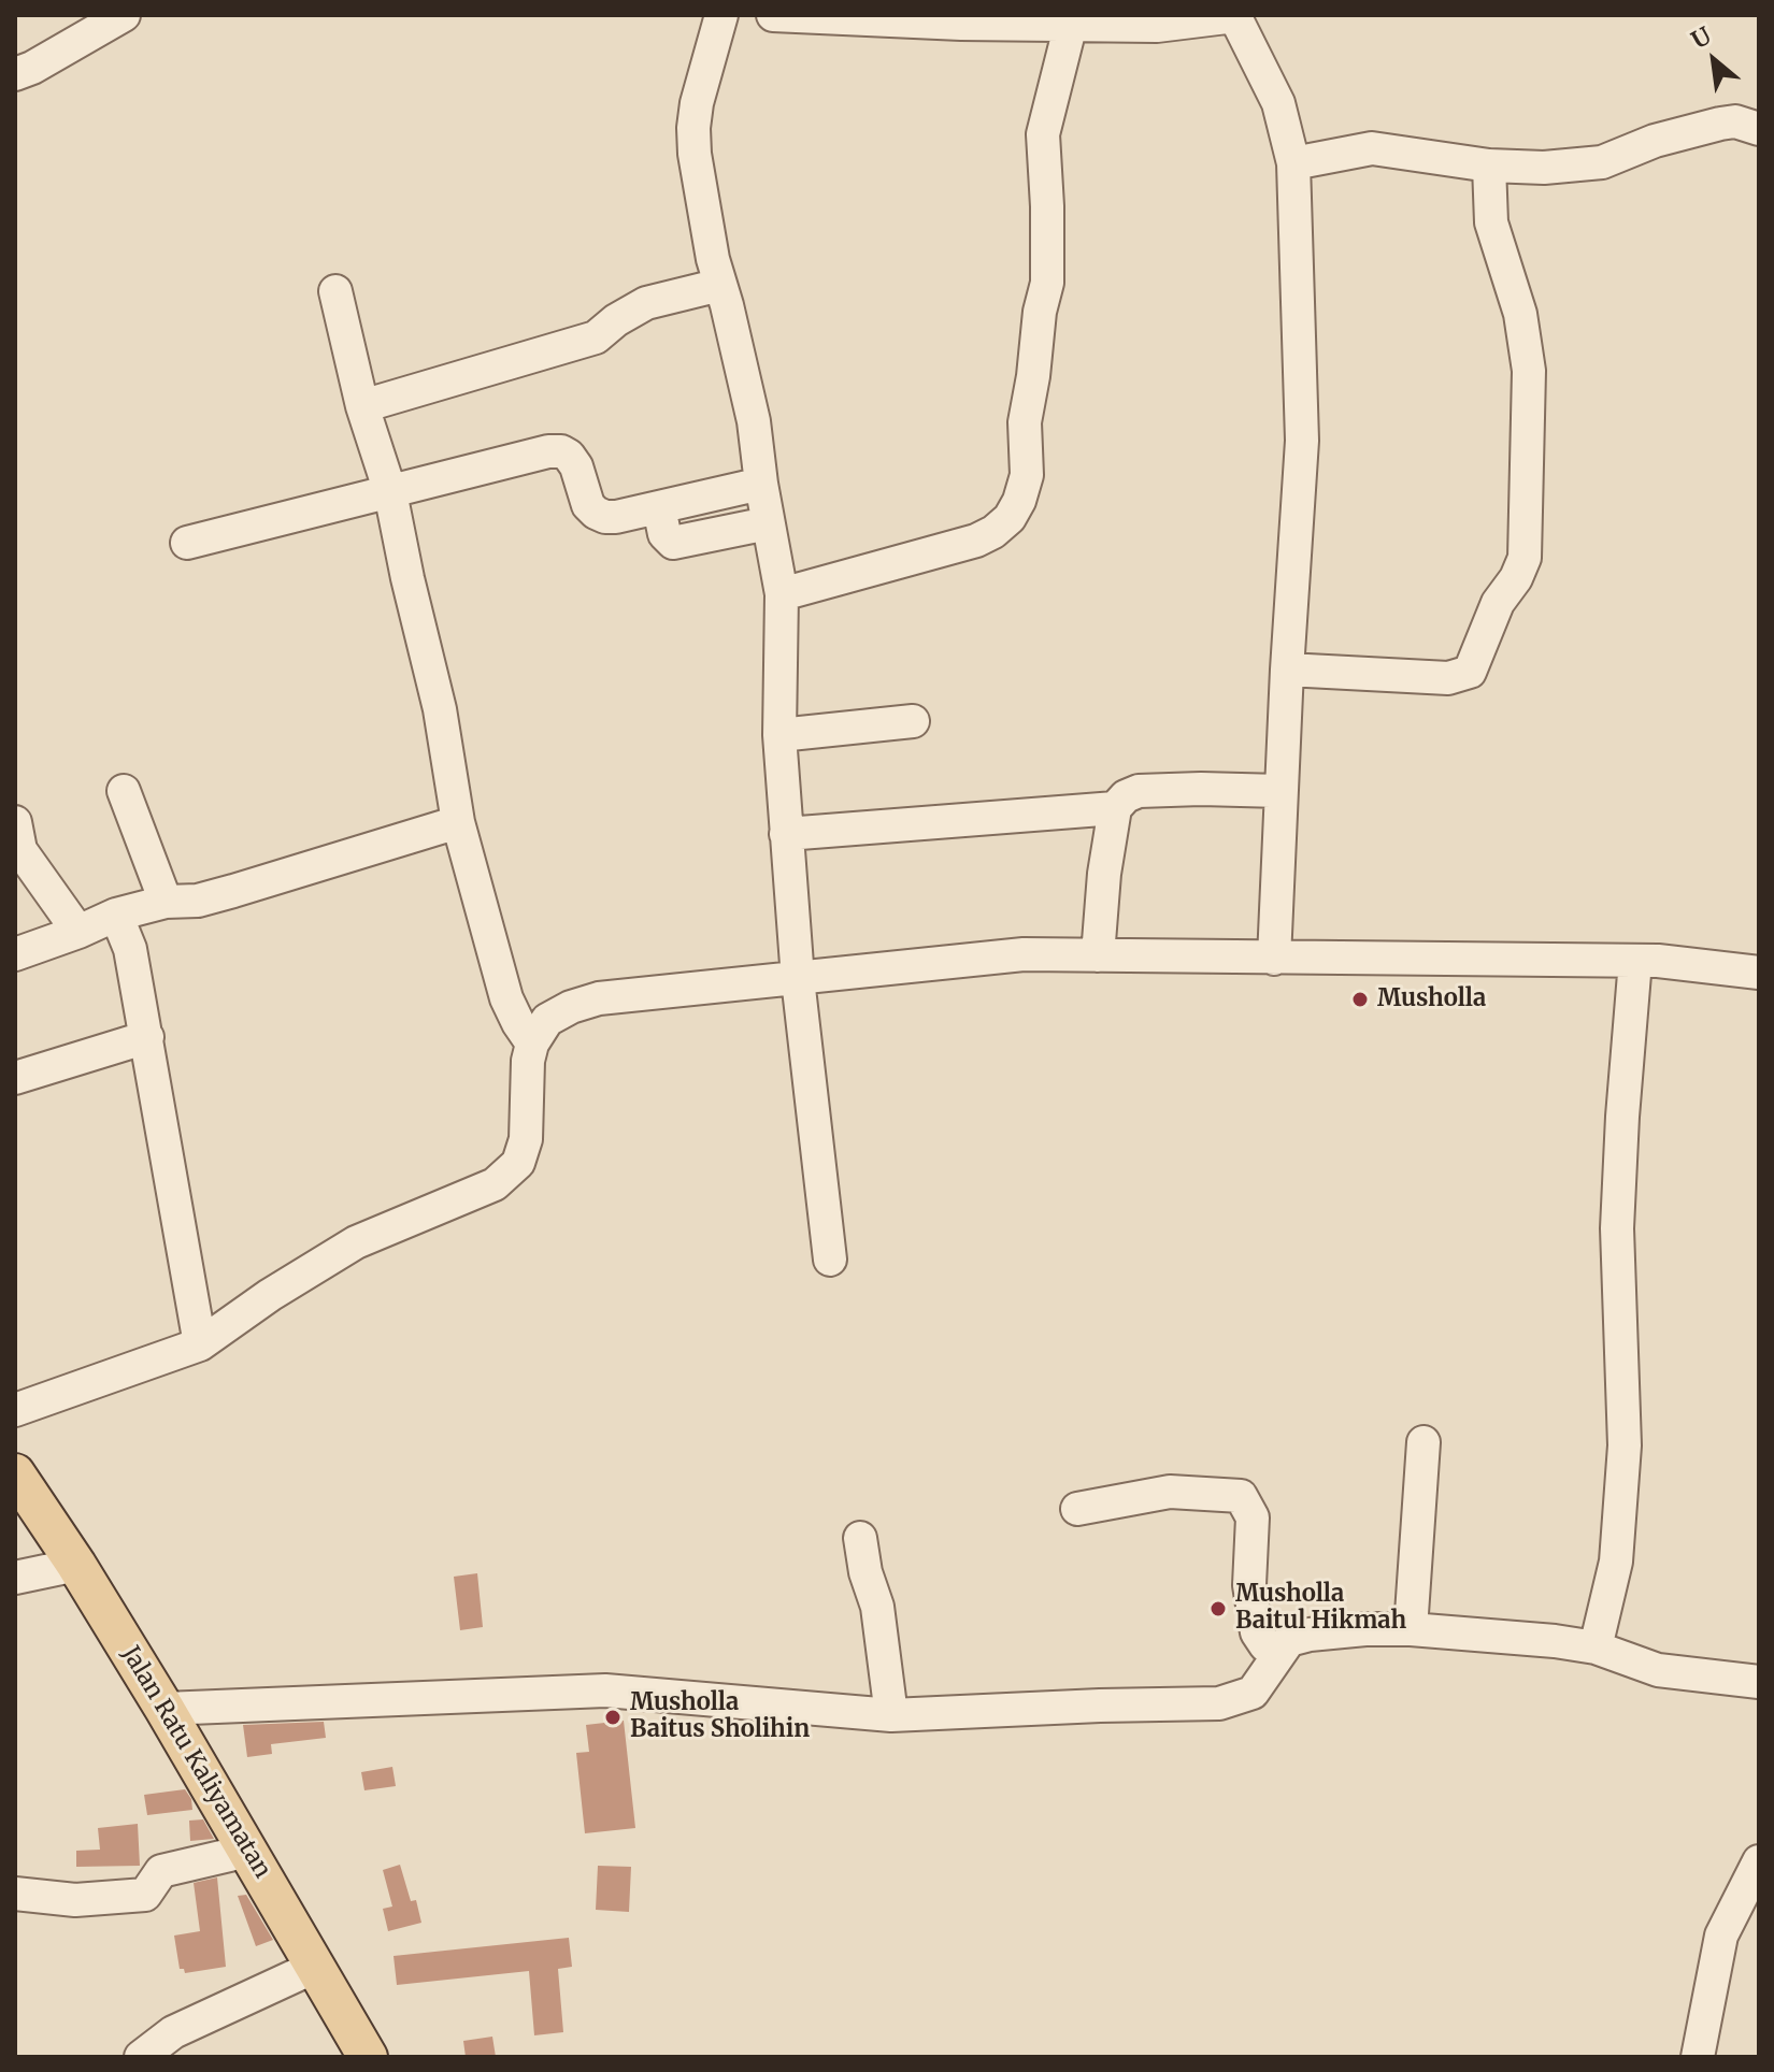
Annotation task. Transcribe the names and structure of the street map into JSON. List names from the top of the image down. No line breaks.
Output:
{"streets":{"main road":["Jalan Ratu Kaliyamatan"]},"places":["Musholla","Musholla Baitul Hikmah","Musholla Baitus Sholihin"],"north":"top left"}
